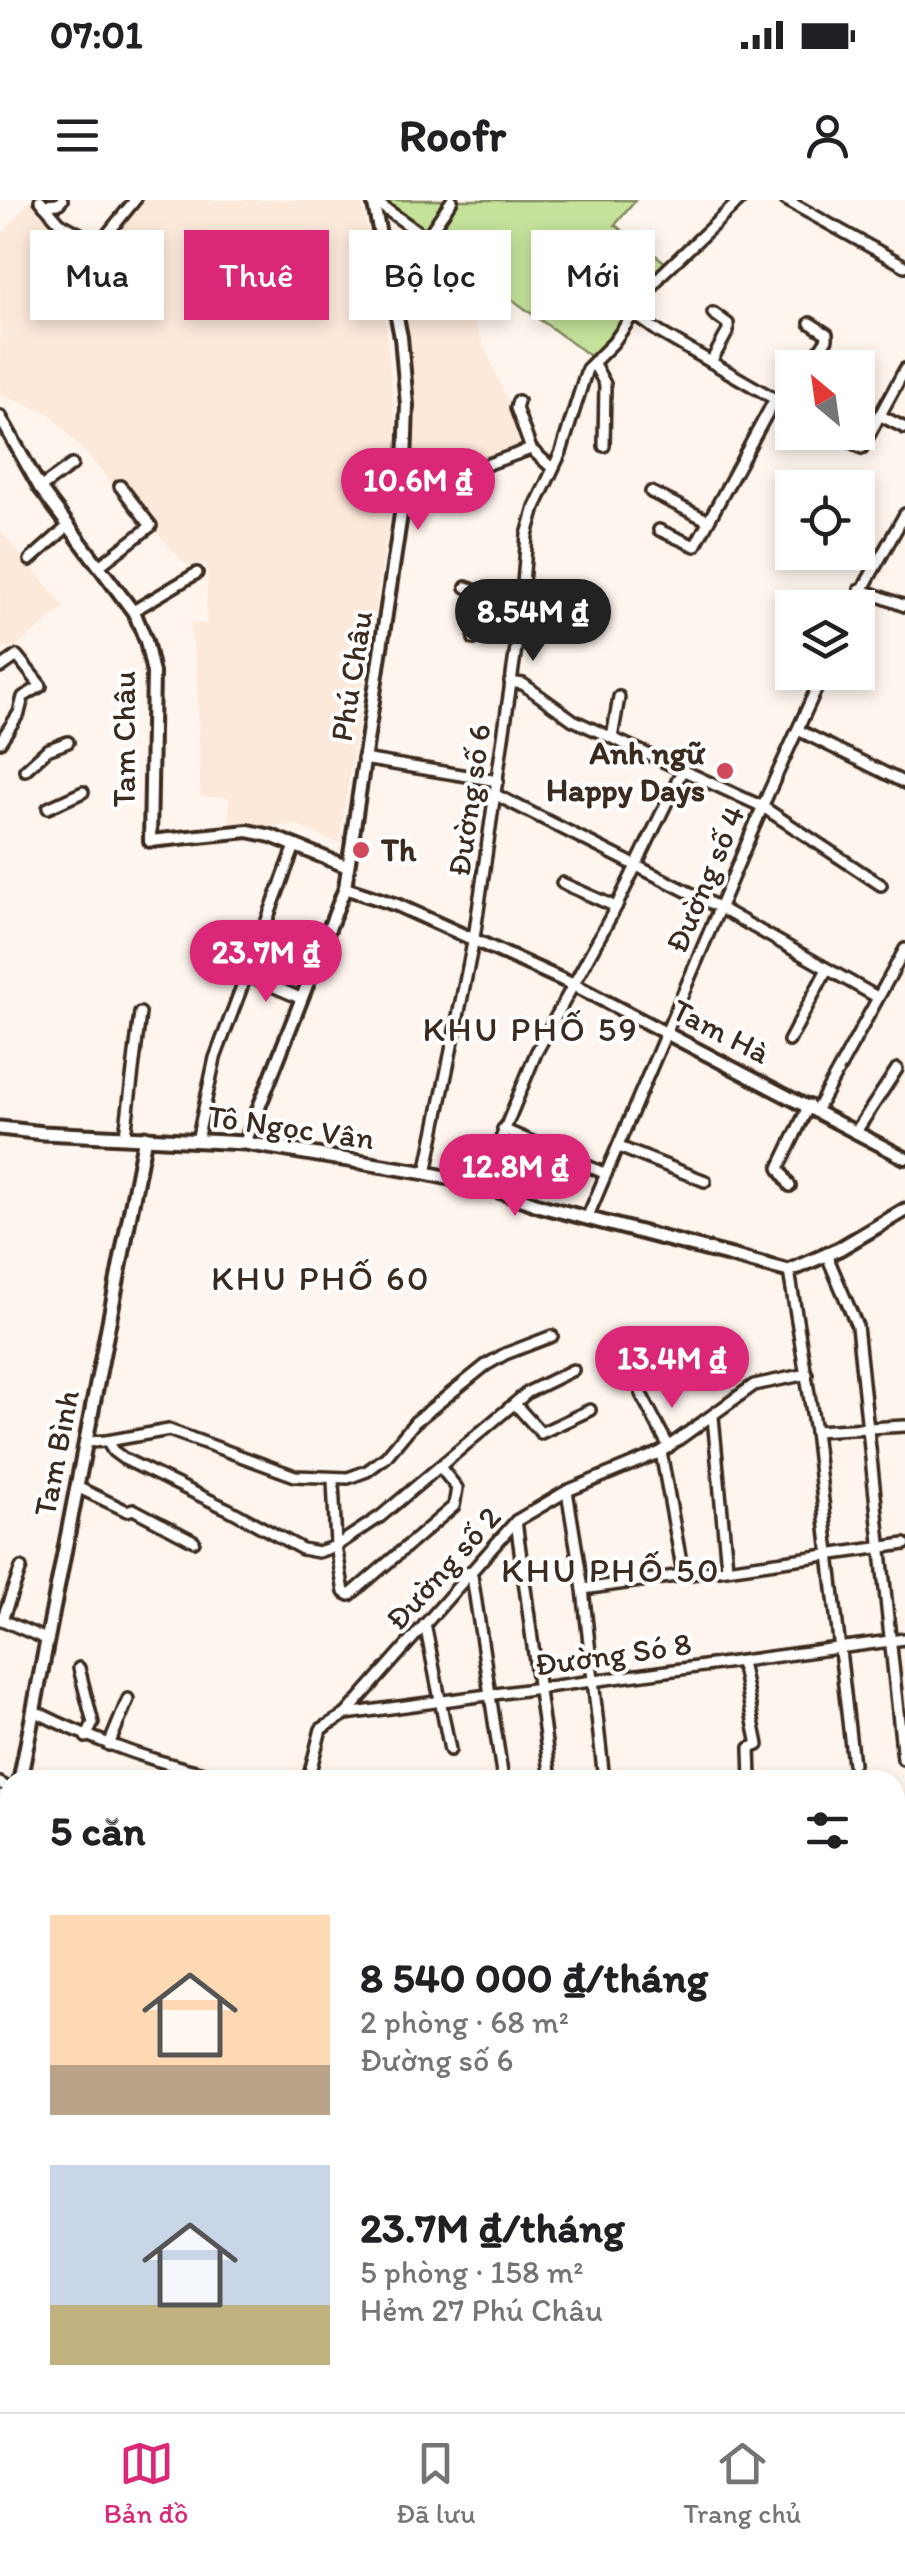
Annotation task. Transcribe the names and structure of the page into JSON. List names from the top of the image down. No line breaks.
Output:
{"streets":{"main road":["Tô Ngọc Vân","Tam Bình"],"street":["Phú Châu","Tam Châu","Đường số 6","Đường số 4","Tam Hà","Đường số 2","Đường Só 8"]},"crossings":[["Phú Châu","Tam Châu"],["Phú Châu","Tam Hà"],["Phú Châu","Tô Ngọc Vân"],["Đường số 6","Tam Hà"],["Đường số 6","Tô Ngọc Vân"],["Đường số 4","Tam Hà"],["Đường số 4","Tô Ngọc Vân"],["Tô Ngọc Vân","Tam Bình"],["Đường số 2","Đường Só 8"]],"districts":["KHU PHỐ 59","KHU PHỐ 60","KHU PHỐ 50"],"places":["Anh ngữ Happy Days","Th"],"north":"top left","page":{"status":"07:01","header":"Roofr","chip":["Mua","Thuê","Bộ lọc","Mới"],"price":["10.6M ₫","8.54M ₫","23.7M ₫","12.8M ₫","13.4M ₫"],"heading":"5 căn","list":[{"name":"8 540 000 ₫/tháng","note":"2 phòng · 68 m² · Đường số 6"},{"name":"23.7M ₫/tháng","note":"5 phòng · 158 m² · Hẻm 27 Phú Châu"}],"tabs":["Bản đồ","Đã lưu","Trang chủ"]}}
